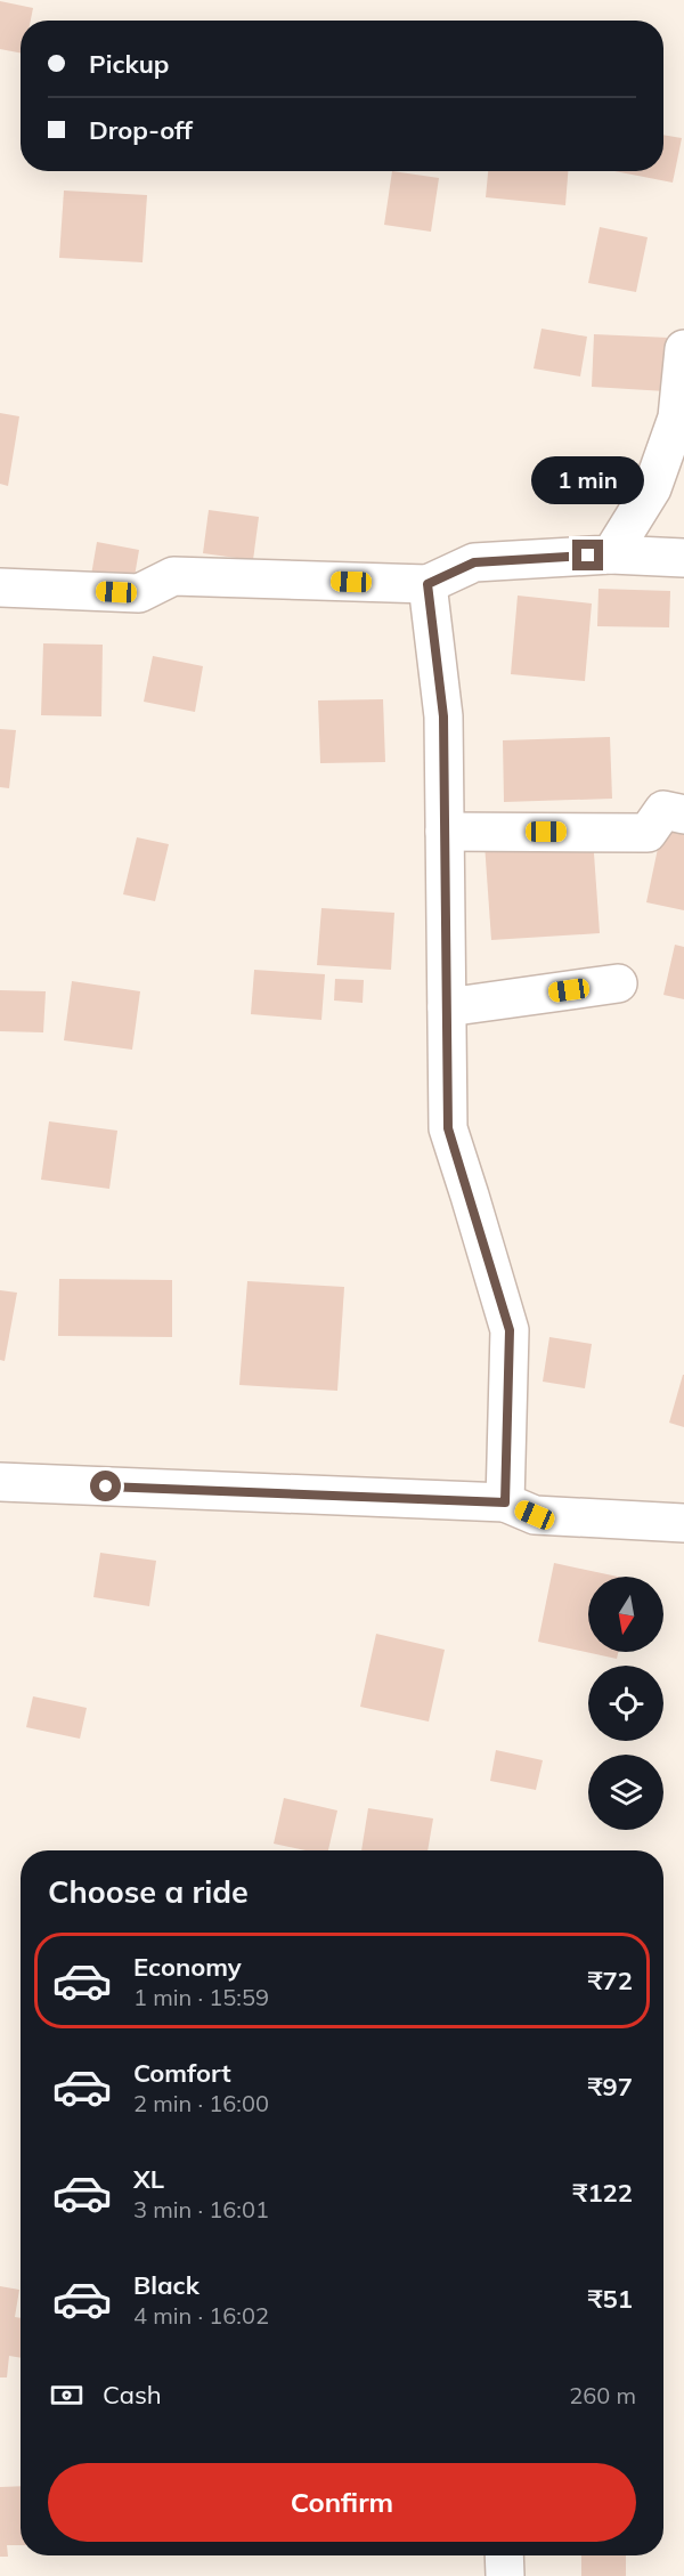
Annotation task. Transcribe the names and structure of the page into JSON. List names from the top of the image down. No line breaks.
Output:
{"north":"bottom","page":{"banner":["Pickup","Drop-off"],"bubble":"1 min","heading":"Choose a ride","list":[{"name":"Economy","note":"1 min · 15:59","value":"₹72"},{"name":"Comfort","note":"2 min · 16:00","value":"₹97"},{"name":"XL","note":"3 min · 16:01","value":"₹122"},{"name":"Black","note":"4 min · 16:02","value":"₹51"}],"pay":["Cash","260 m"],"buttons":"Confirm"}}
